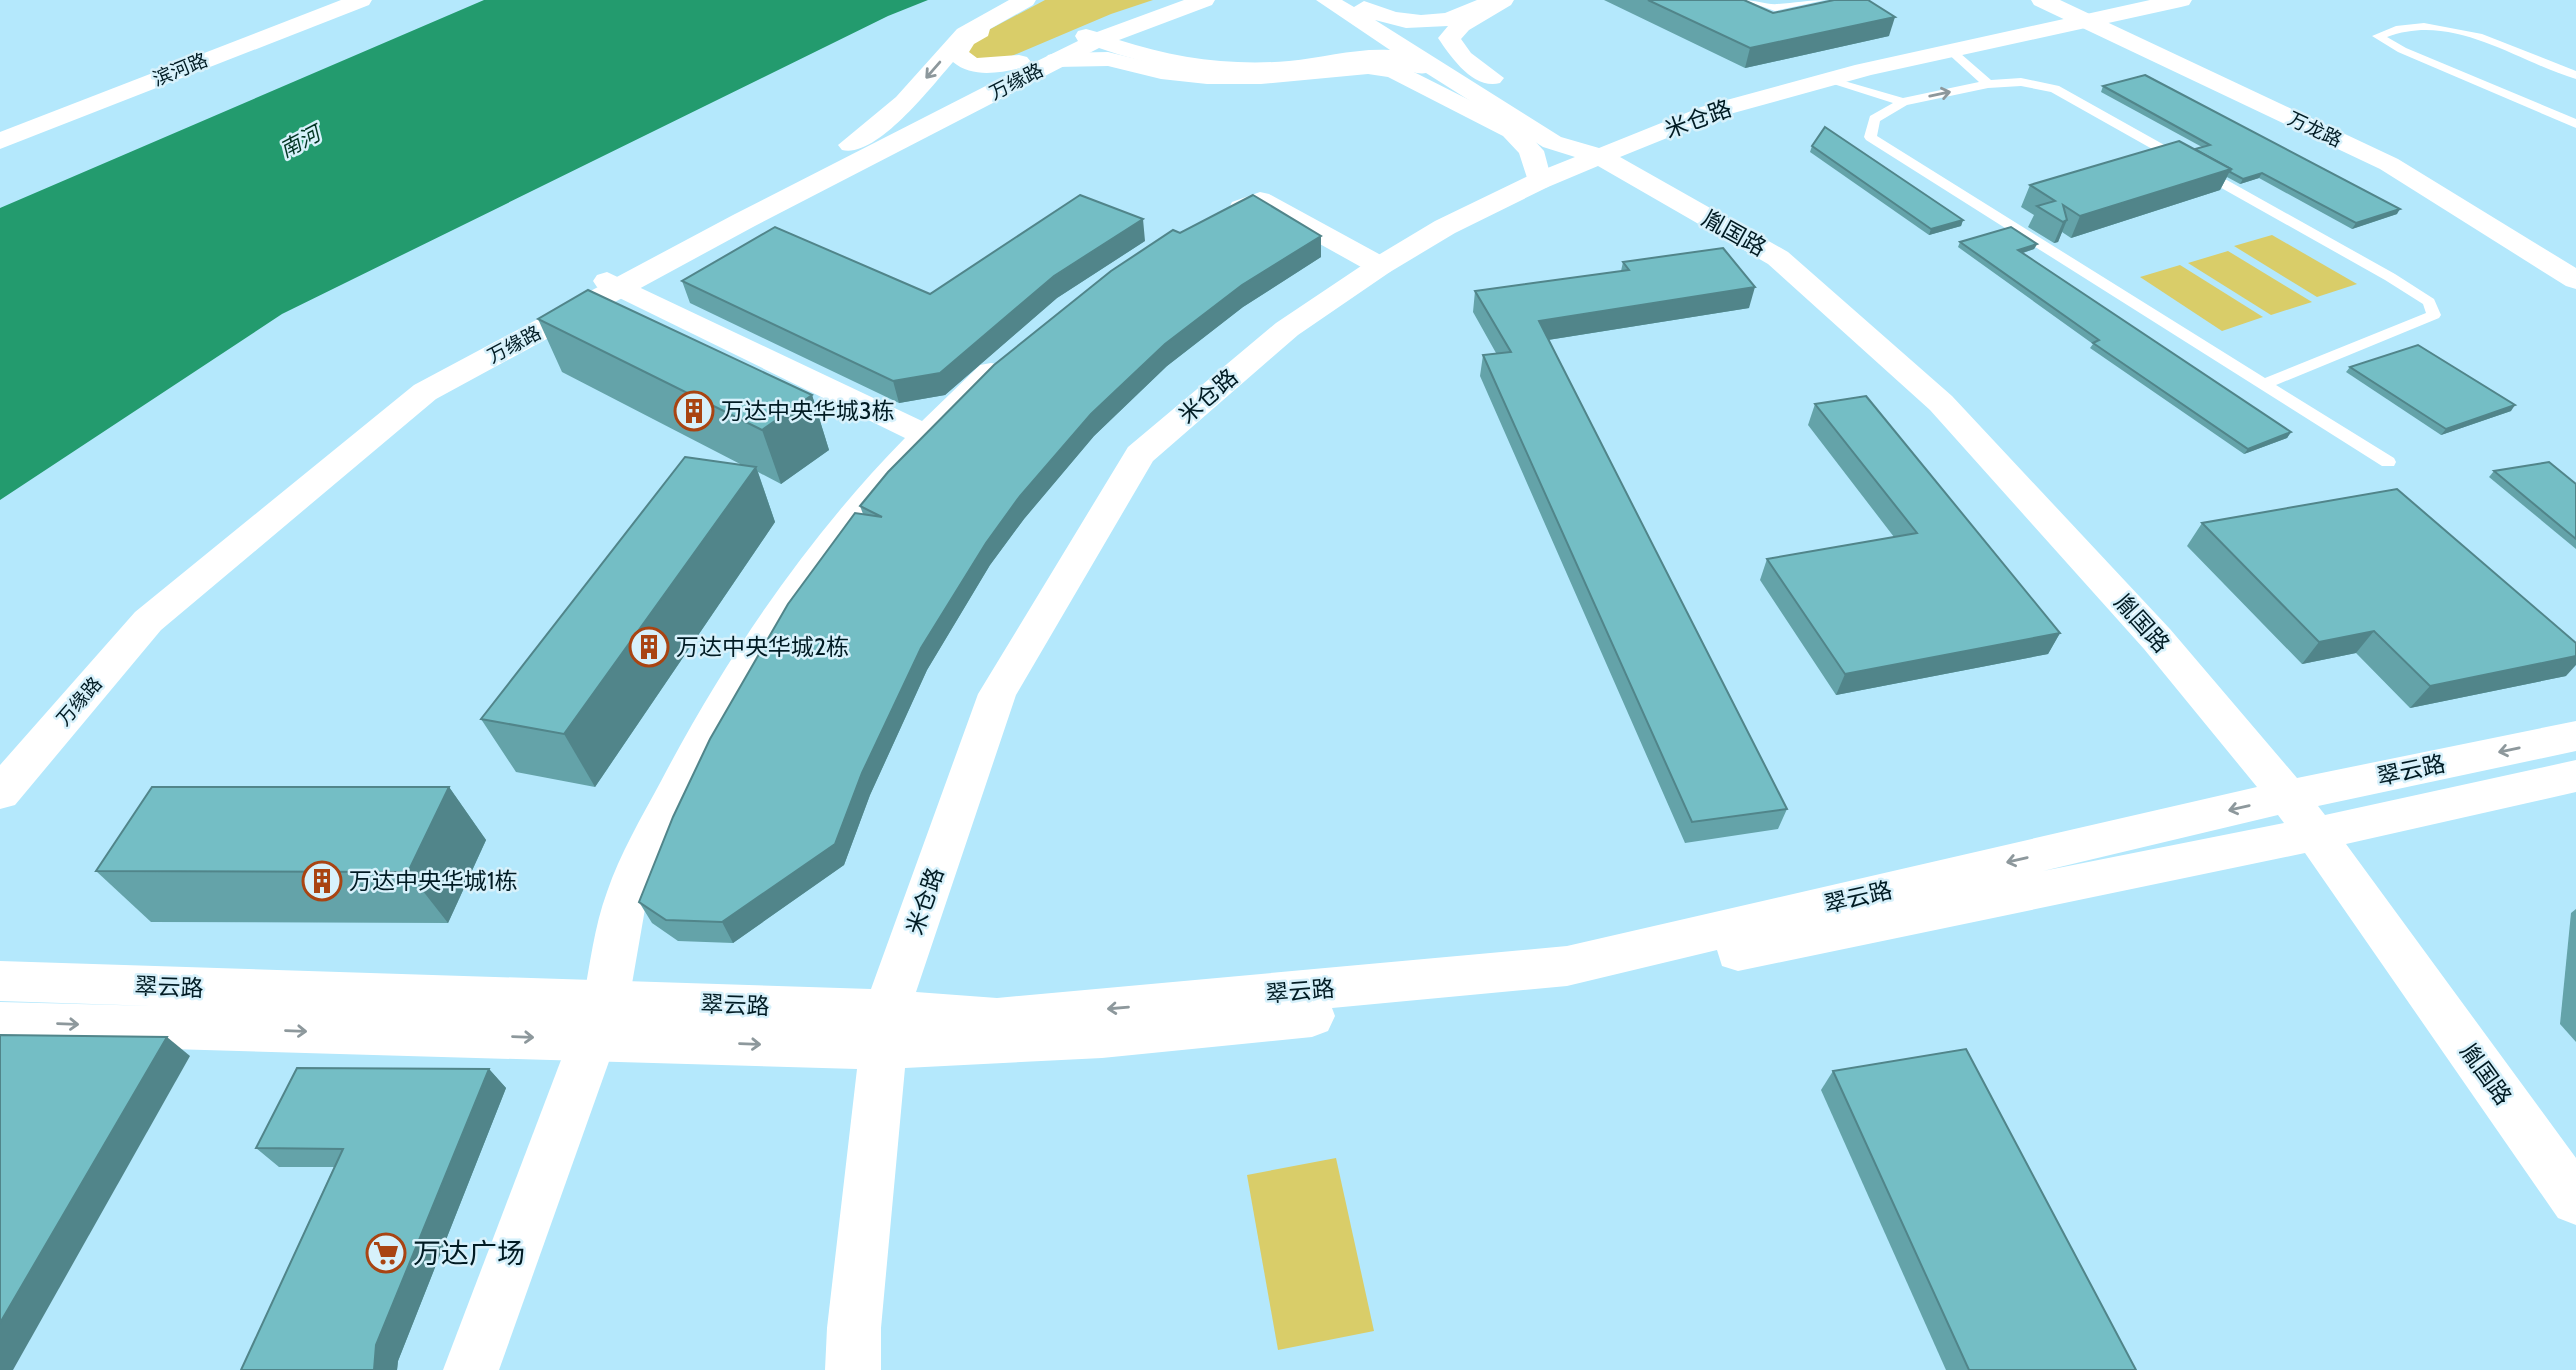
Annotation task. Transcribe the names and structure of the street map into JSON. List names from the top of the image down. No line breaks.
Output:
{"streets":{"main road":["滨河路","万缘路","米仓路","万龙路","胤国路","翠云路"]},"crossings":[["米仓路","万龙路"],["米仓路","胤国路"],["米仓路","翠云路"],["胤国路","翠云路"]],"water":["南河"],"places":{"building":["万达中央华城3栋","万达中央华城2栋","万达中央华城1栋"],"supermarket":["万达广场"]}}
